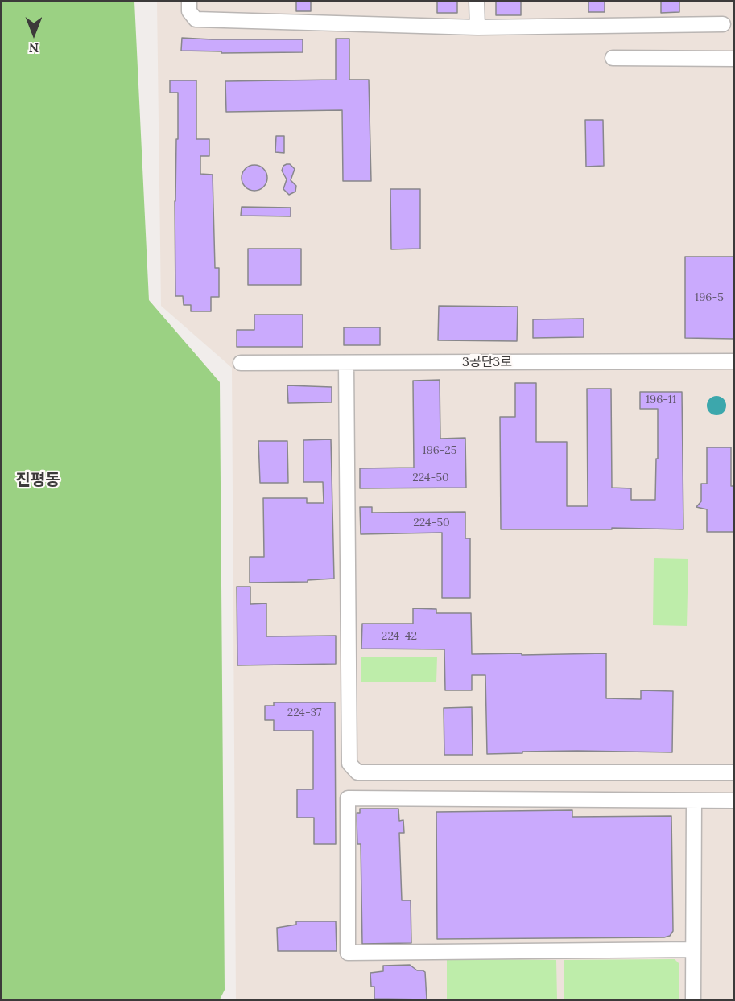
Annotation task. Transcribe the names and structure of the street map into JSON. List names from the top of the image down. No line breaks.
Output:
{"streets":{"street":["3공단3로"]},"districts":["진평동"],"house_numbers":["196-5","196-11","196-25","224-50","224-50","224-42","224-37"],"north":"bottom"}
